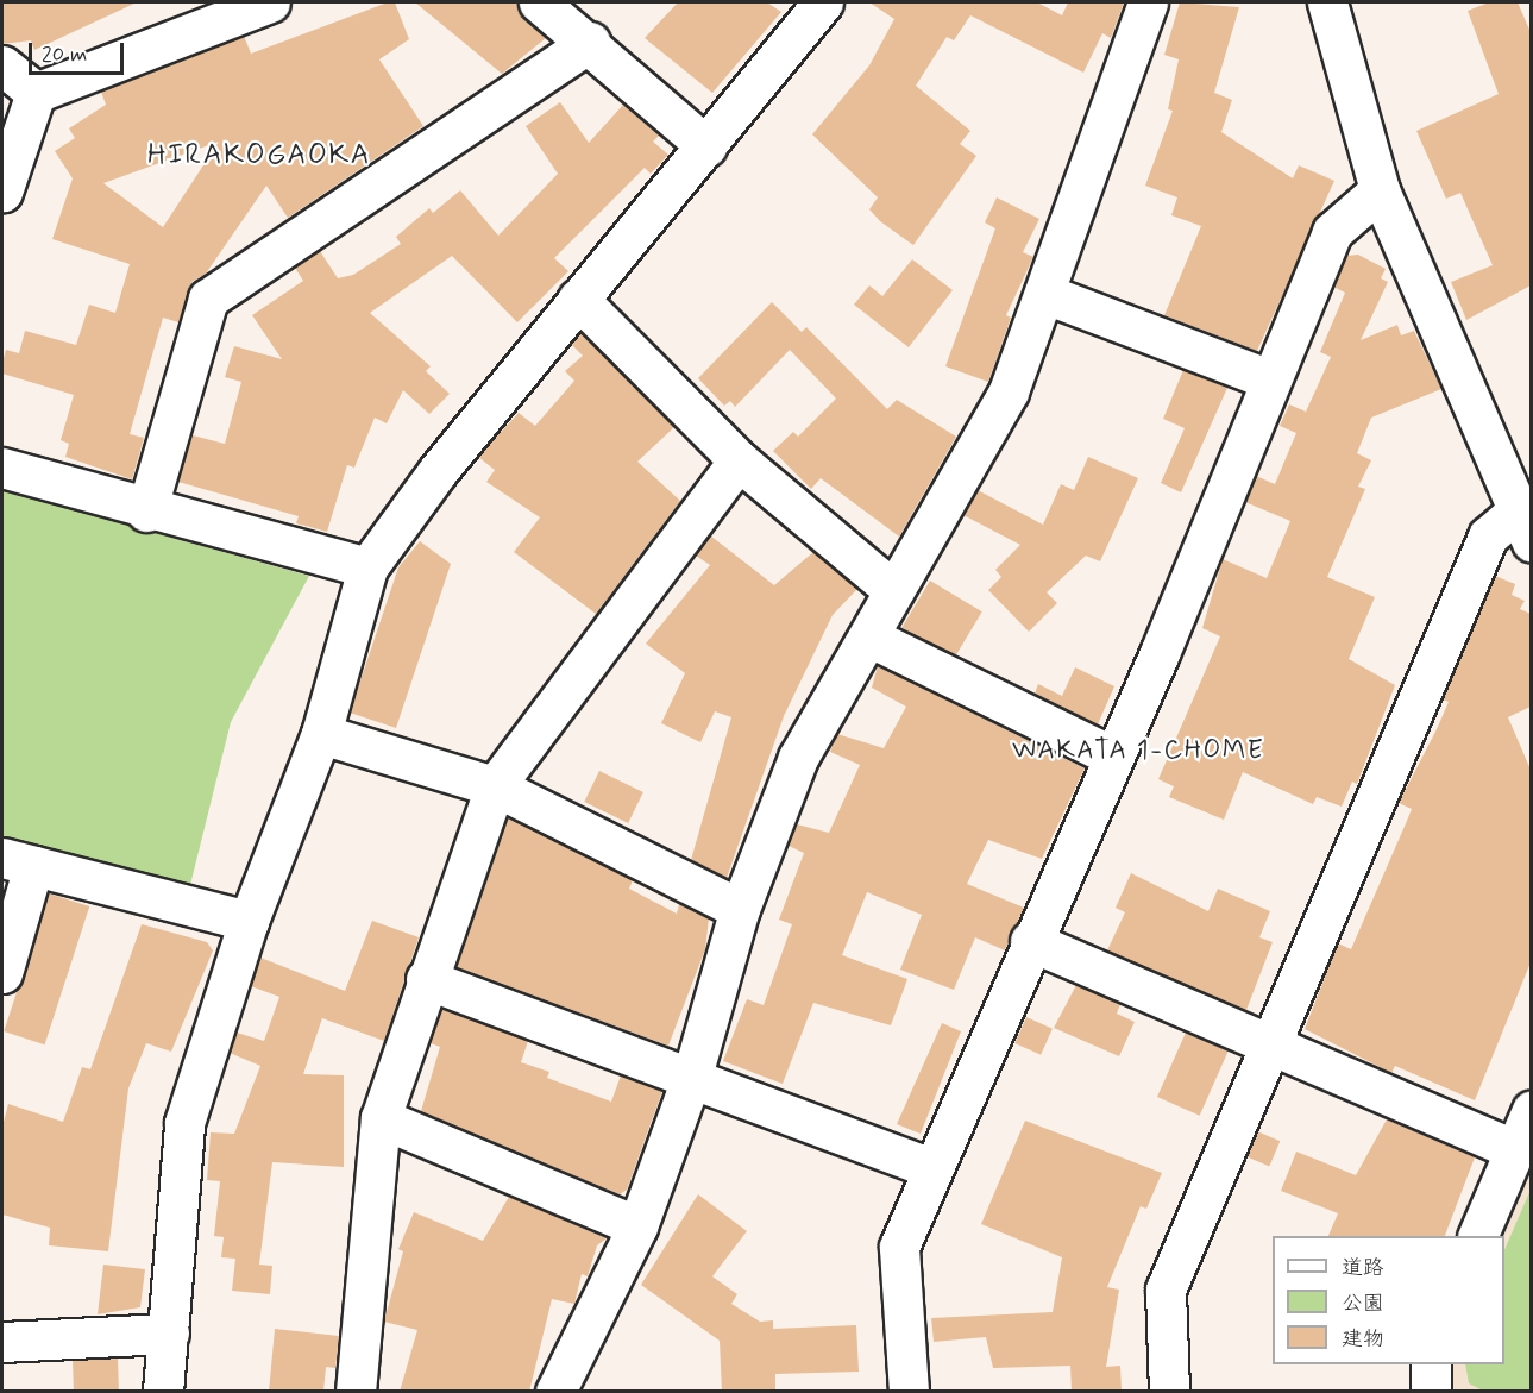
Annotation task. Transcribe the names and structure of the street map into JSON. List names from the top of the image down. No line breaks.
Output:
{"districts":["HIRAKOGAOKA","WAKATA 1-CHOME"],"legend":["道路","公園","建物"],"scale_bar":"20 m"}
